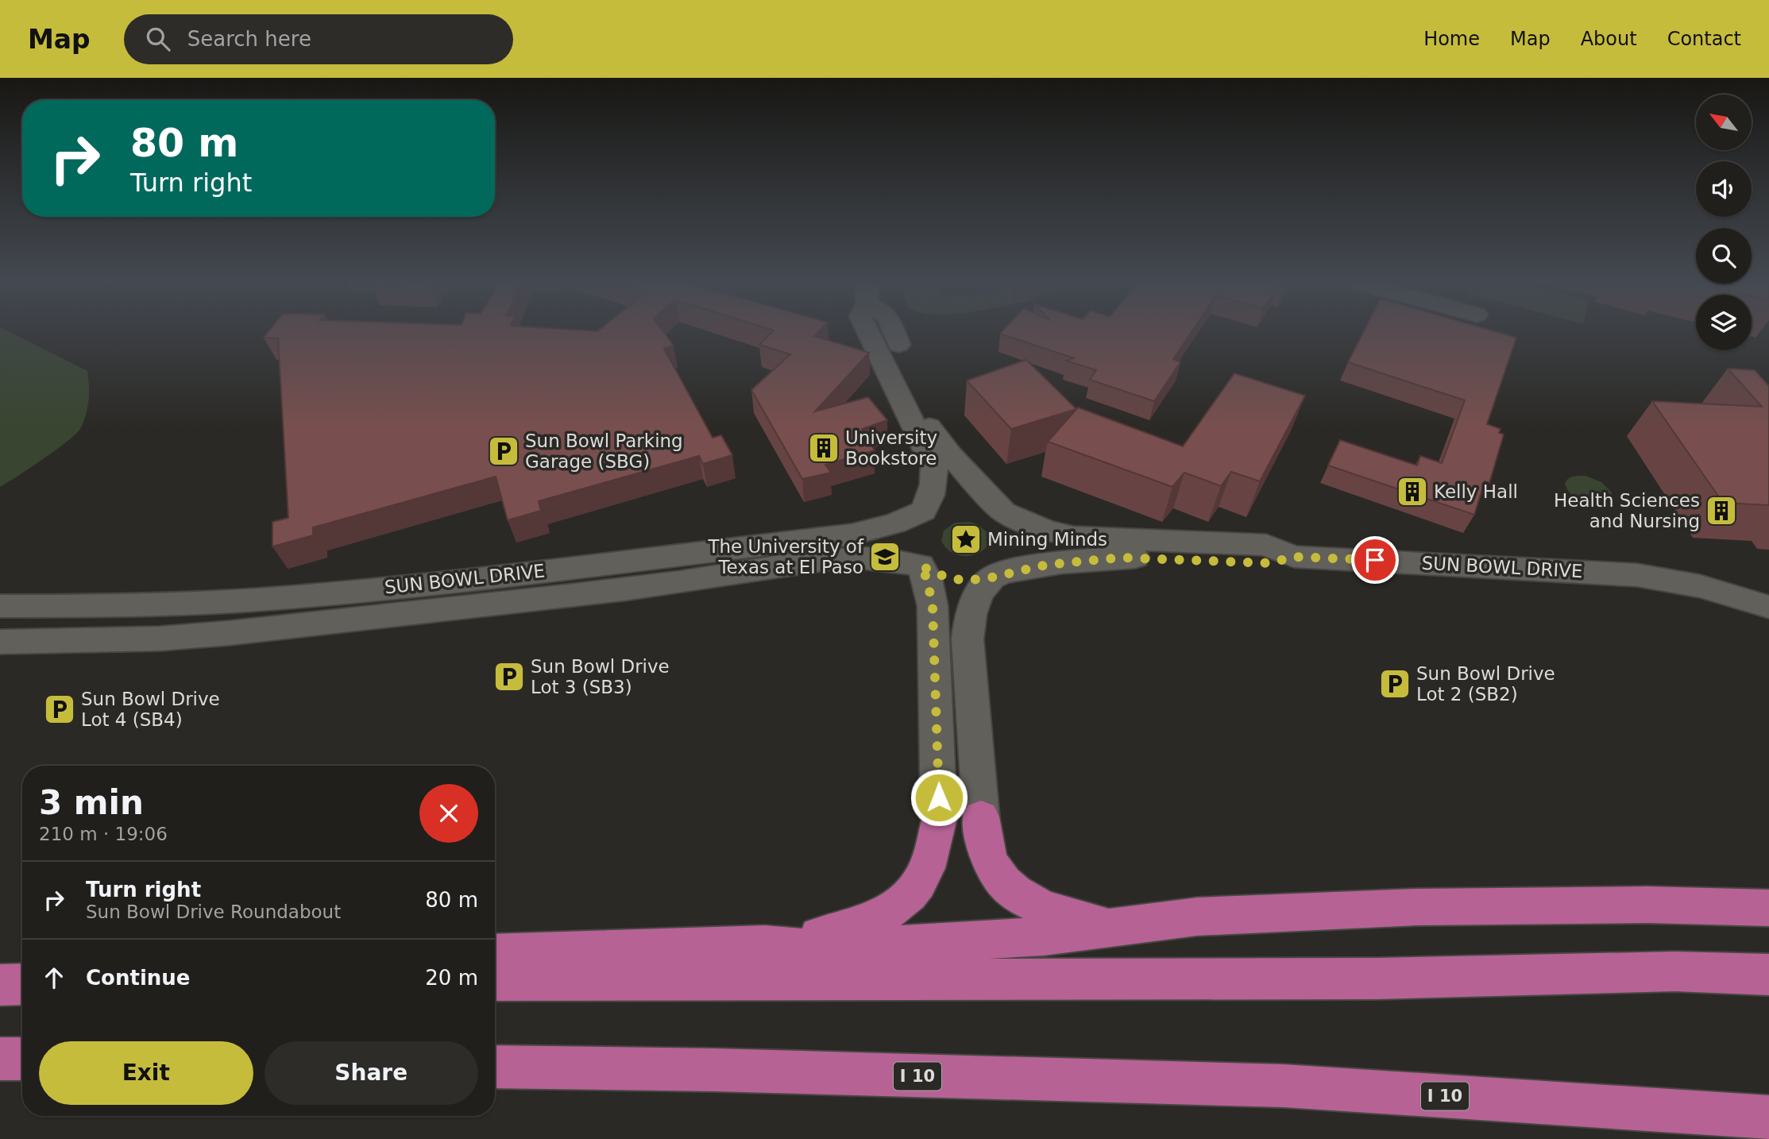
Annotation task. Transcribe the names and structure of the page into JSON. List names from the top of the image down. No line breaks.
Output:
{"streets":{"highway":["I 10"],"street":["SUN BOWL DRIVE"]},"places":{"building":["University Bookstore","Kelly Hall","Health Sciences and Nursing"],"parking":["Sun Bowl Parking Garage (SBG)","Sun Bowl Drive Lot 3 (SB3)","Sun Bowl Drive Lot 2 (SB2)","Sun Bowl Drive Lot 4 (SB4)"],"place":["Mining Minds"],"school or university":["The University of Texas at El Paso"]},"north":"top left","page":{"header":"Map","search":"Search here","nav":["Home","Map","About","Contact"],"turn":["80 m","Turn right"],"heading":["3 min","210 m · 19:06"],"list":[{"name":"Turn right","note":"Sun Bowl Drive Roundabout","value":"80 m"},{"name":"Continue","value":"20 m"}],"buttons":["Exit","Share"]}}
